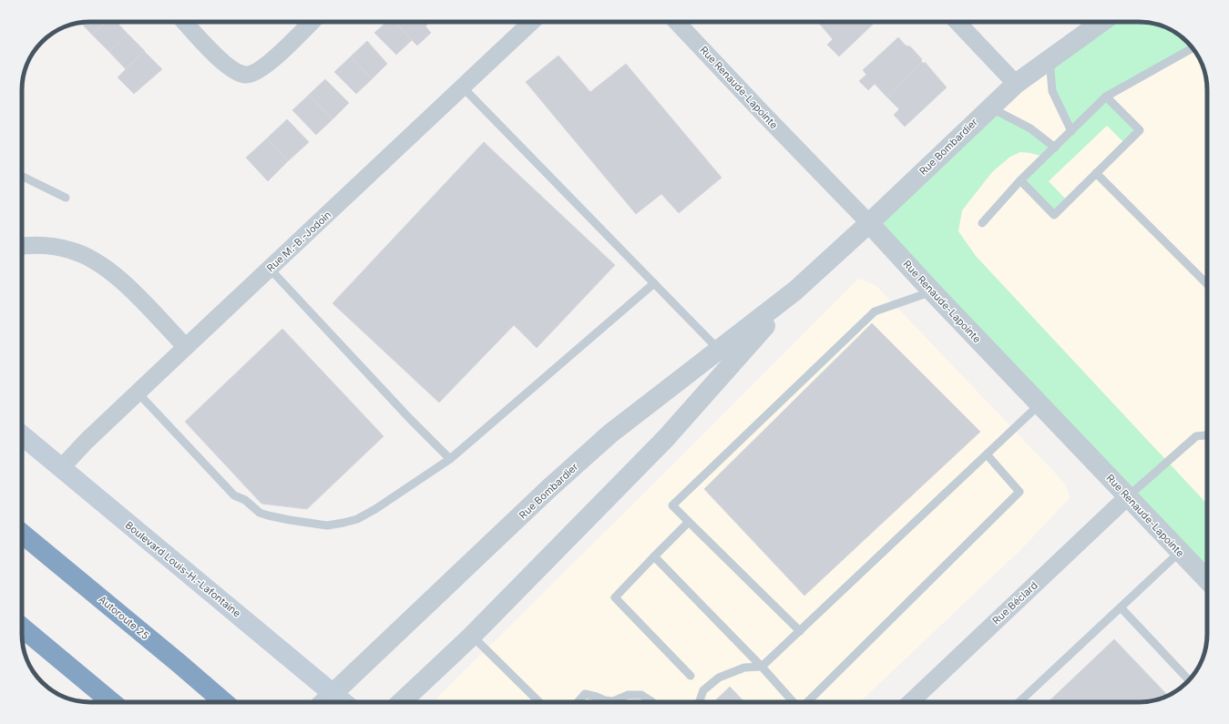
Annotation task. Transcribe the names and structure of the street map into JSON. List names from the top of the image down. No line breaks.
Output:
{"streets":{"highway":["Autoroute 25"],"main road":["Boulevard Louis-H.-Lafontaine"],"street":["Rue Renaude-Lapointe","Rue Bombardier","Rue M.-B.-Jodoin","Rue Béclard"]},"crossings":[["Rue Renaude-Lapointe","Rue Bombardier"],["Rue Renaude-Lapointe","Rue Béclard"],["Rue Bombardier","Boulevard Louis-H.-Lafontaine"],["Rue M.-B.-Jodoin","Boulevard Louis-H.-Lafontaine"]]}
